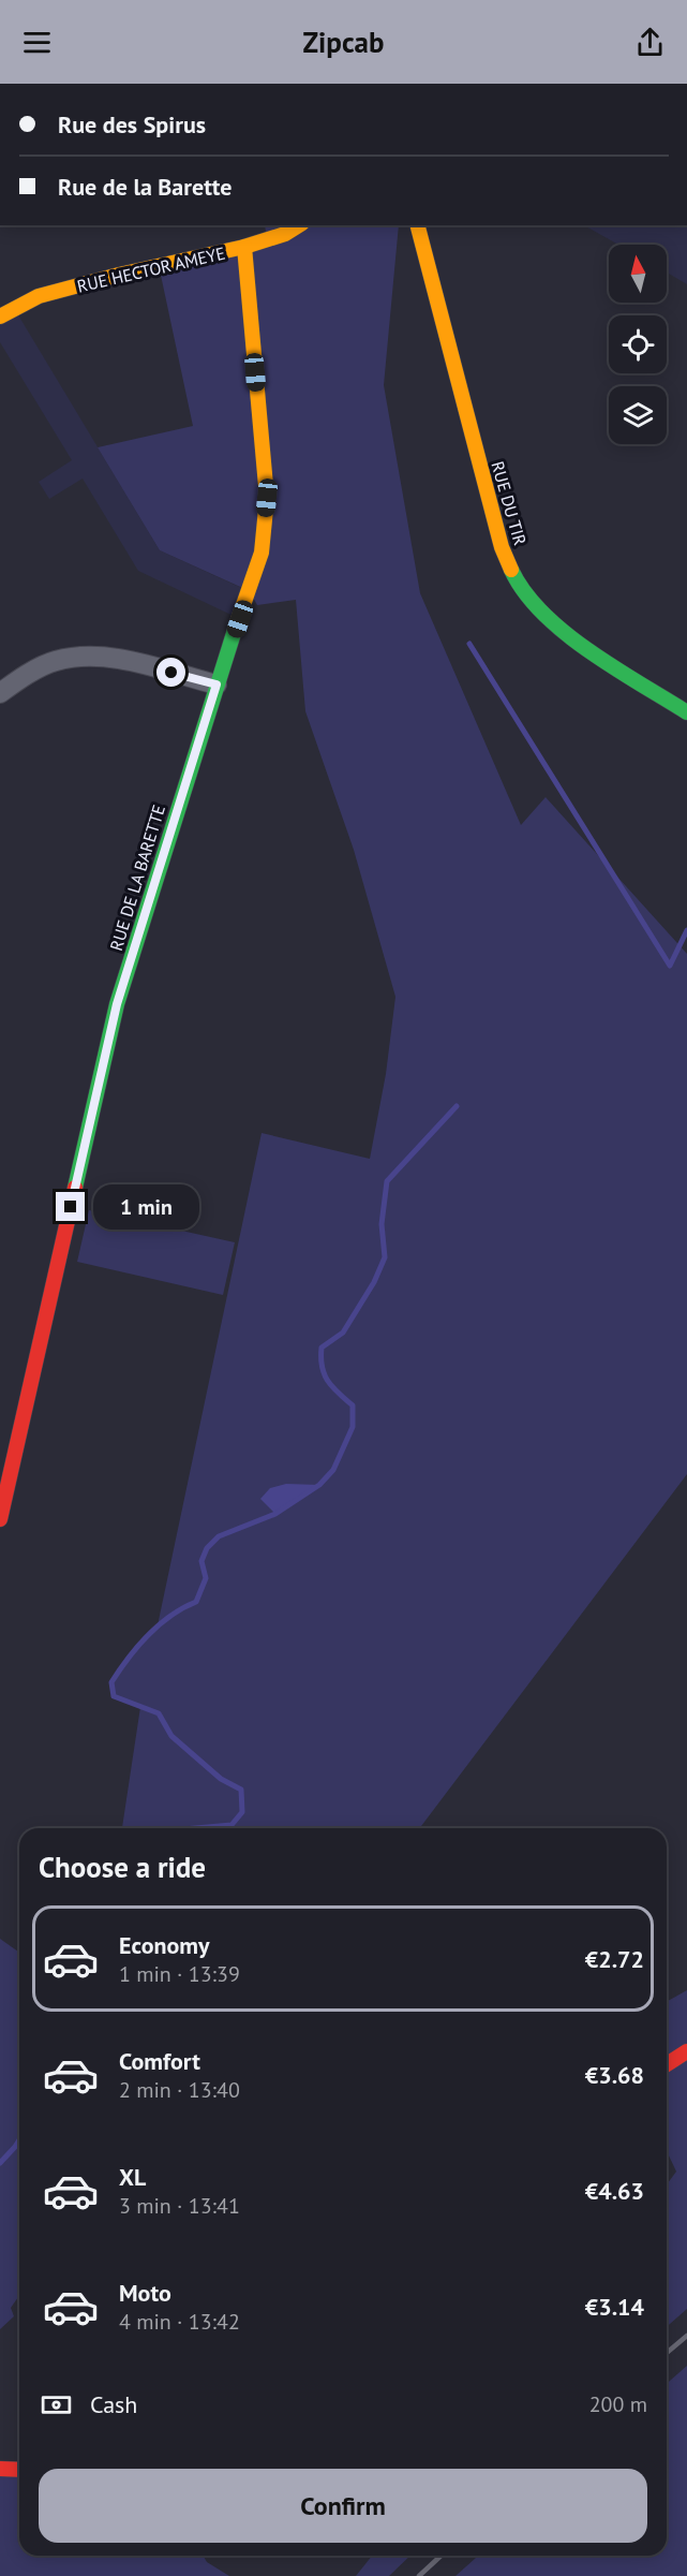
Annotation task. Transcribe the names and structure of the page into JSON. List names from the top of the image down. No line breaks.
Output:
{"streets":{"street":["RUE HECTOR AMEYE","RUE DU TIR","RUE DE LA BARETTE"]},"crossings":[["RUE HECTOR AMEYE","RUE DE LA BARETTE"]],"north":"top","page":{"header":"Zipcab","banner":["Rue des Spirus","Rue de la Barette"],"bubble":"1 min","heading":"Choose a ride","list":[{"name":"Economy","note":"1 min · 13:39","value":"€2.72"},{"name":"Comfort","note":"2 min · 13:40","value":"€3.68"},{"name":"XL","note":"3 min · 13:41","value":"€4.63"},{"name":"Moto","note":"4 min · 13:42","value":"€3.14"}],"pay":["Cash","200 m"],"buttons":"Confirm"}}
